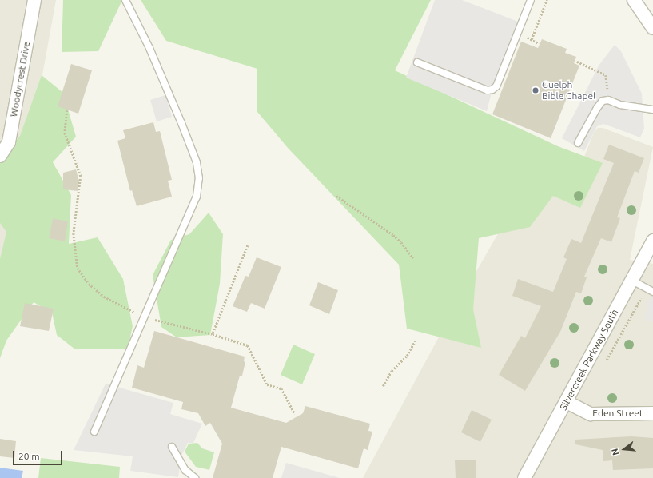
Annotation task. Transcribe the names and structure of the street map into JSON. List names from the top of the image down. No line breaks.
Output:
{"streets":{"street":["Woodycrest Drive","Silvercreek Parkway South","Eden Street"]},"crossings":[["Silvercreek Parkway South","Eden Street"]],"places":["Guelph Bible Chapel"],"scale_bar":"20 m","north":"left"}
